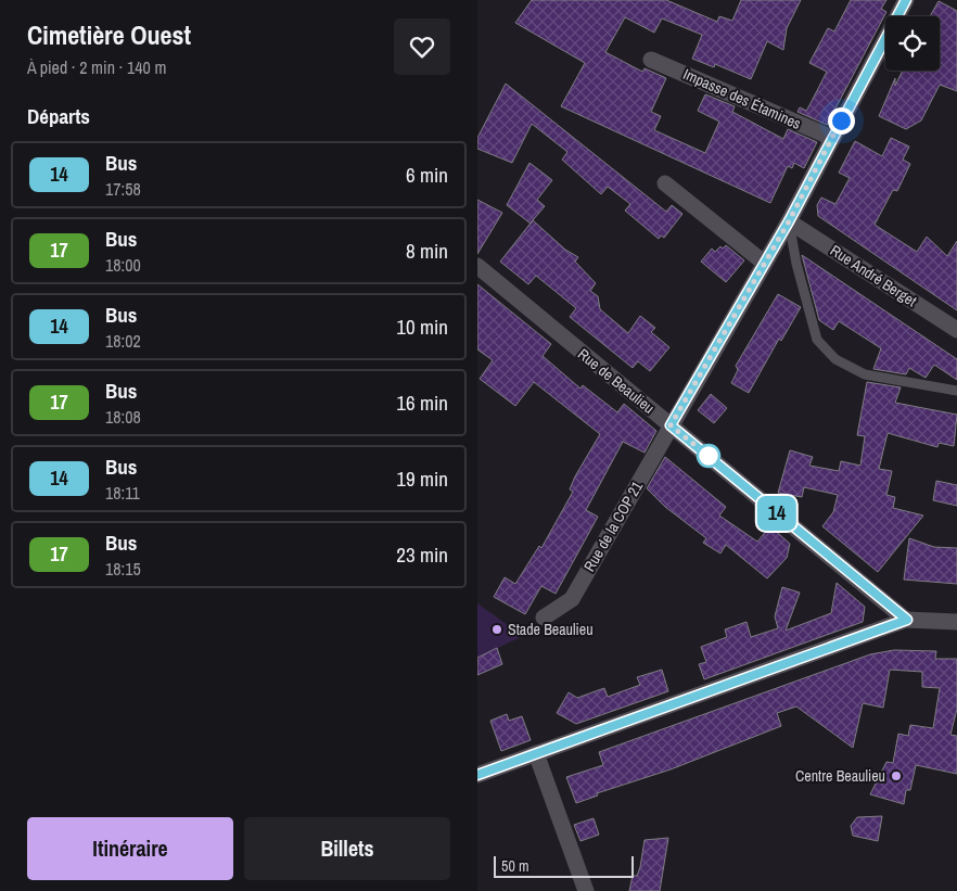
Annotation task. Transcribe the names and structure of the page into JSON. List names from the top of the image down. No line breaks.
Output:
{"streets":{"street":["Impasse des Étamines","Rue André Berget","Rue de Beaulieu","Rue de la COP 21"]},"crossings":[["Impasse des Étamines","Rue de la COP 21"],["Rue André Berget","Rue de la COP 21"],["Rue de Beaulieu","Rue de la COP 21"]],"places":["Stade Beaulieu","Centre Beaulieu"],"lines":["bus line 14"],"scale_bar":"50 m","page":{"heading":[["Cimetière Ouest","À pied · 2 min · 140 m"],"Départs"],"on_map":"14","list":[{"mark":"14","name":"Bus","note":"17:58","value":"6 min"},{"mark":"17","name":"Bus","note":"18:00","value":"8 min"},{"mark":"14","name":"Bus","note":"18:02","value":"10 min"},{"mark":"17","name":"Bus","note":"18:08","value":"16 min"},{"mark":"14","name":"Bus","note":"18:11","value":"19 min"},{"mark":"17","name":"Bus","note":"18:15","value":"23 min"}],"buttons":["Itinéraire","Billets"],"scale":"50 m"}}
